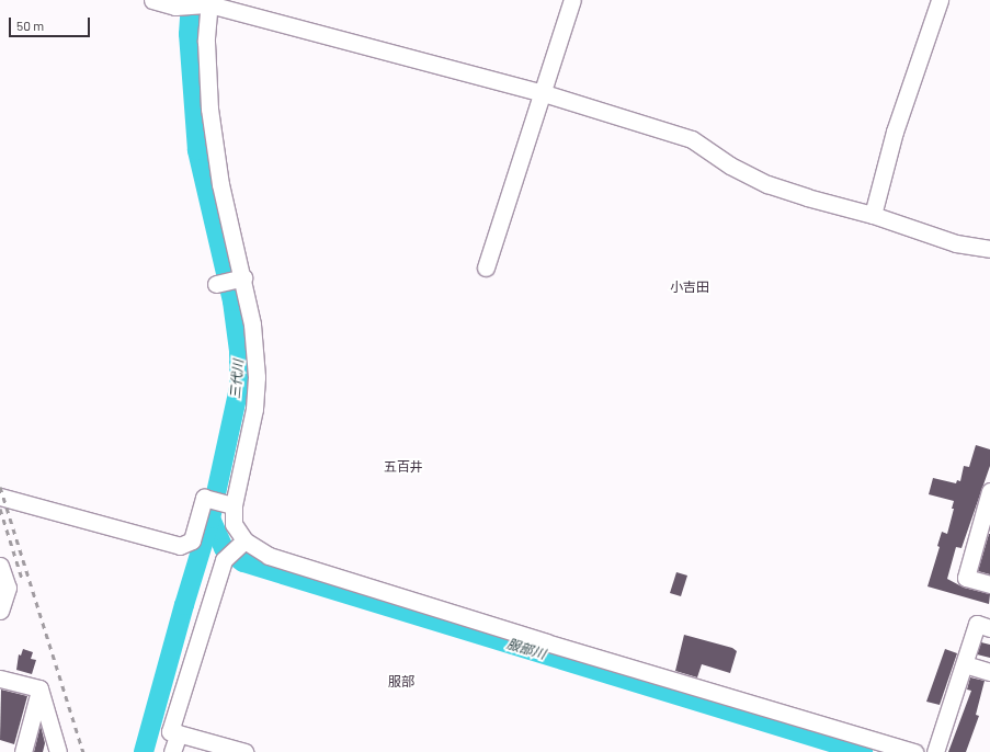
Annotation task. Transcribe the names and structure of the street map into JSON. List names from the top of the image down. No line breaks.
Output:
{"districts":["小吉田","五百井","服部"],"water":["三代川","服部川"],"scale_bar":"50 m"}
